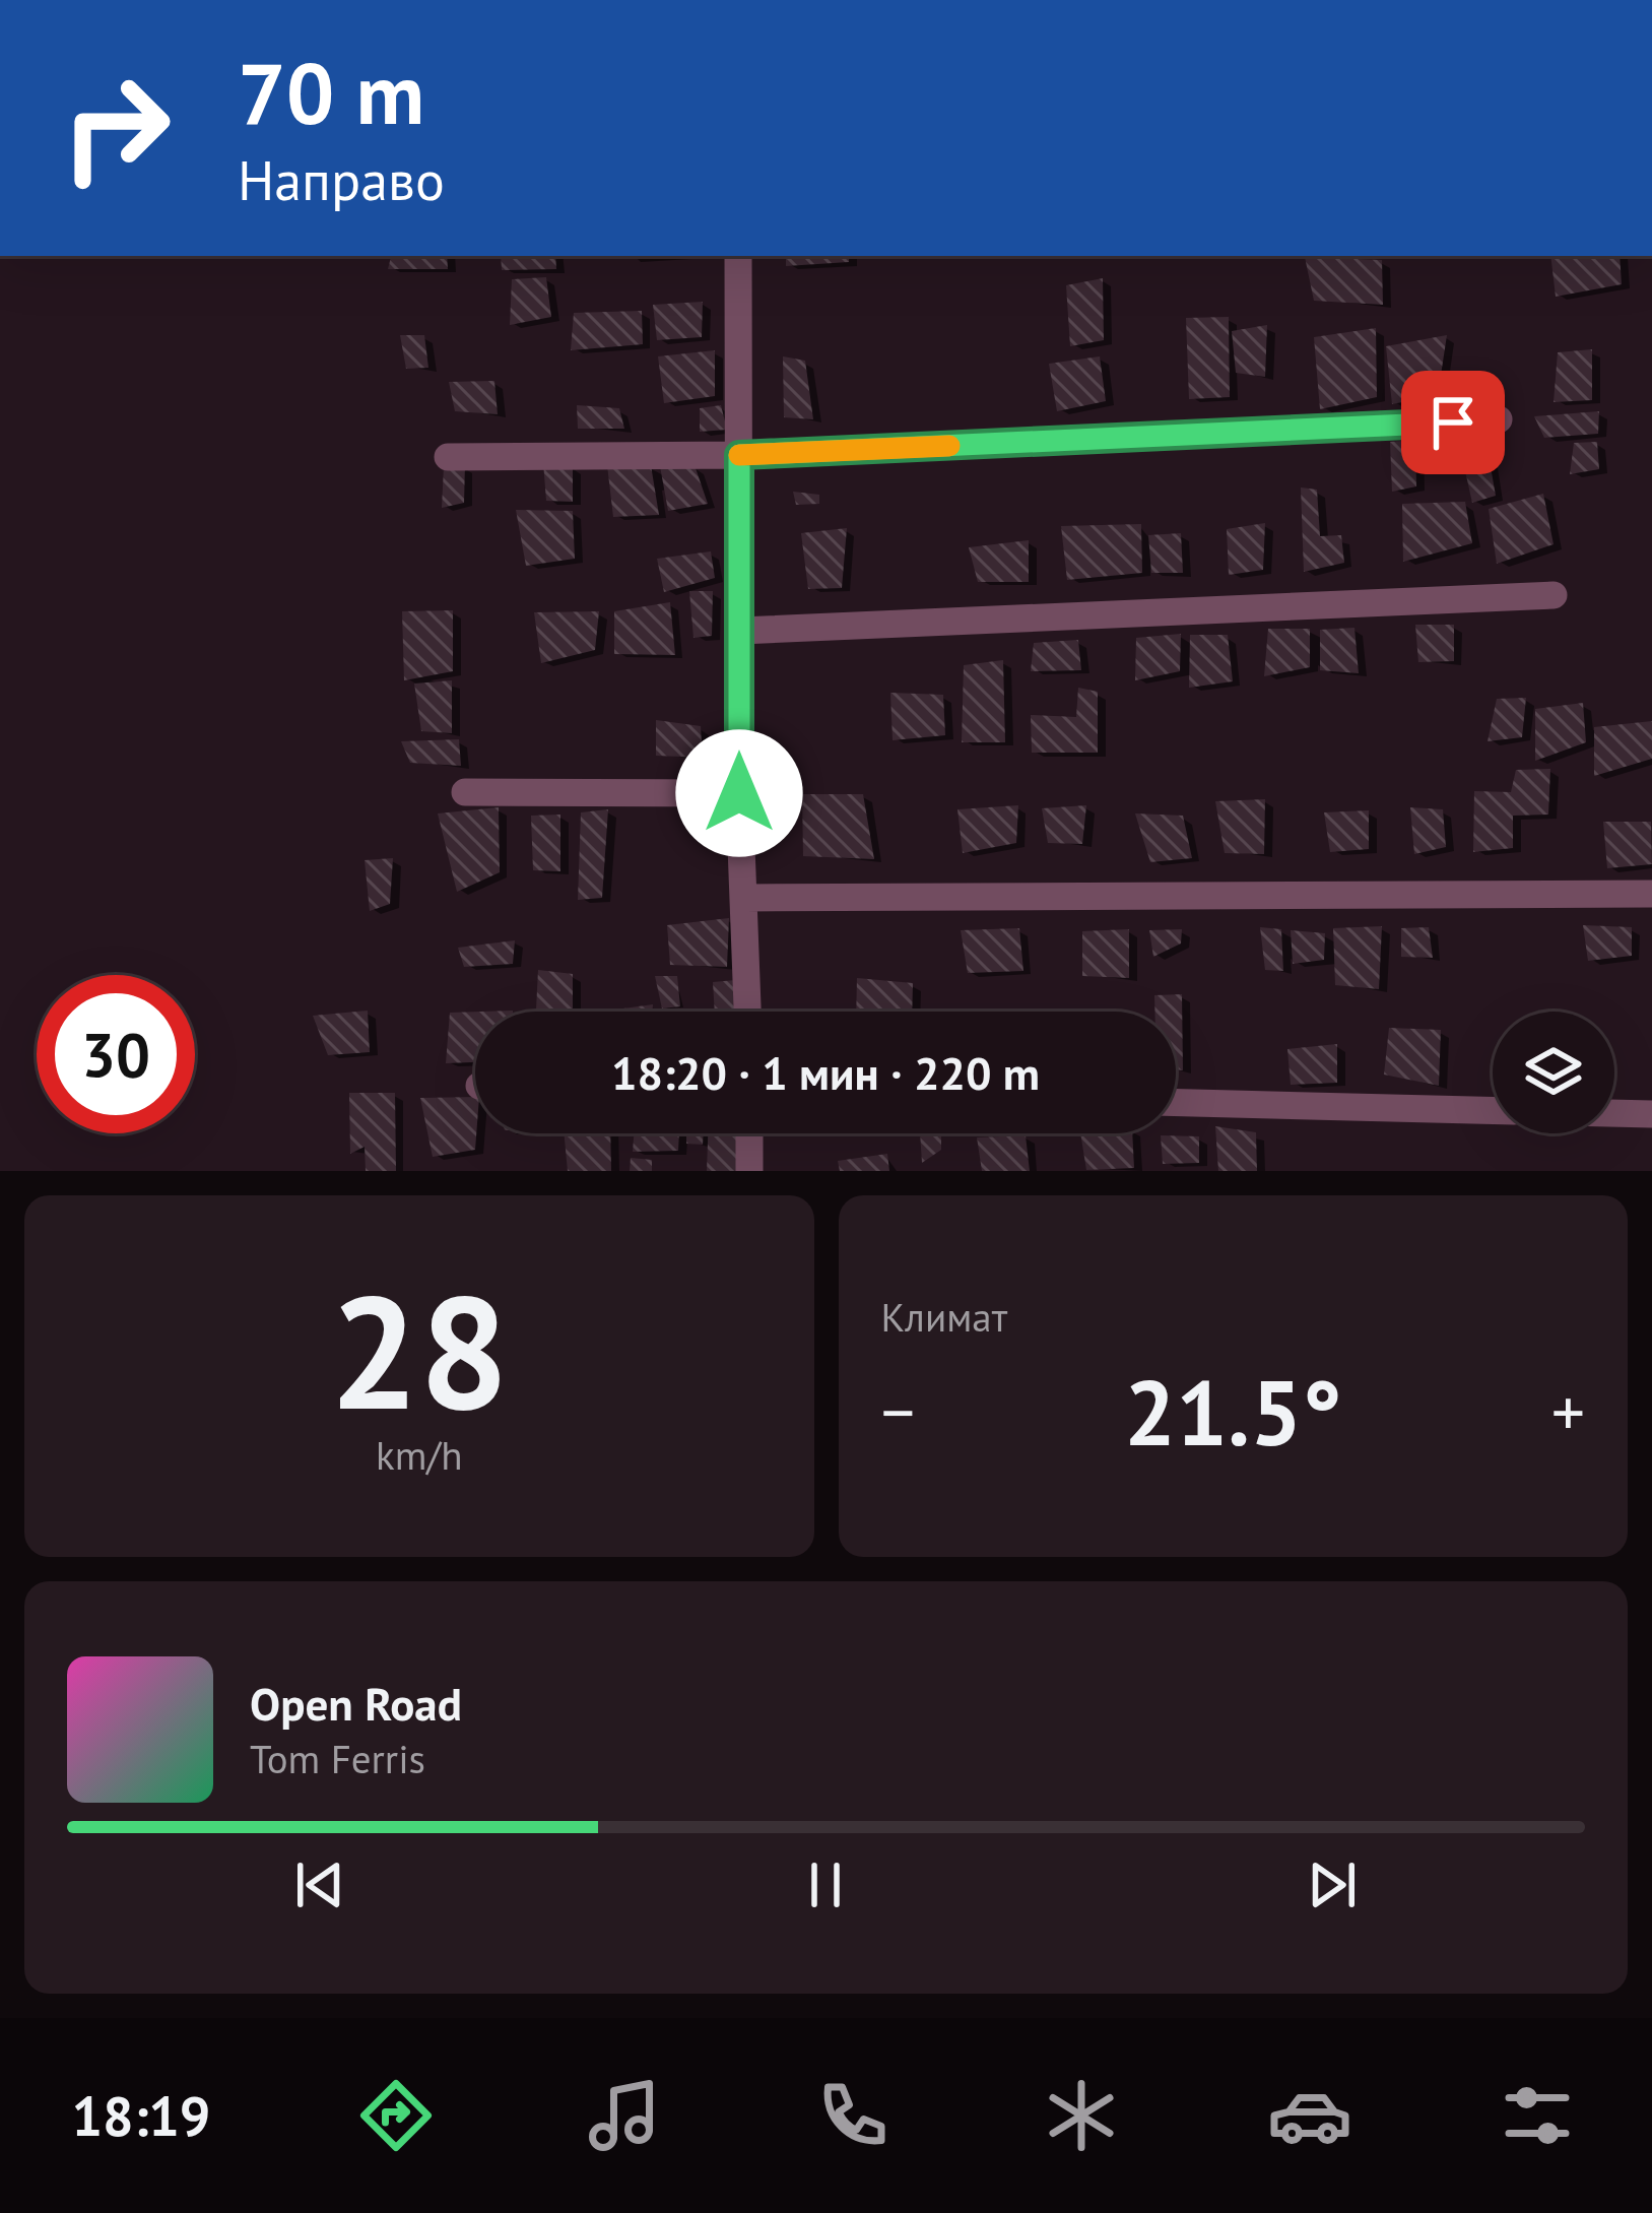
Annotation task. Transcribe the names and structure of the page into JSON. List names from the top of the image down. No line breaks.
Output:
{"page":{"turn":["70 m","Направо"],"limit":"30","trip":"18:20 · 1 мин · 220 m","tile":[["28","km/h"],"Климат"],"heat":["−","21.5°","+"],"song":["Open Road","Tom Ferris"],"tabs":"18:19"}}
